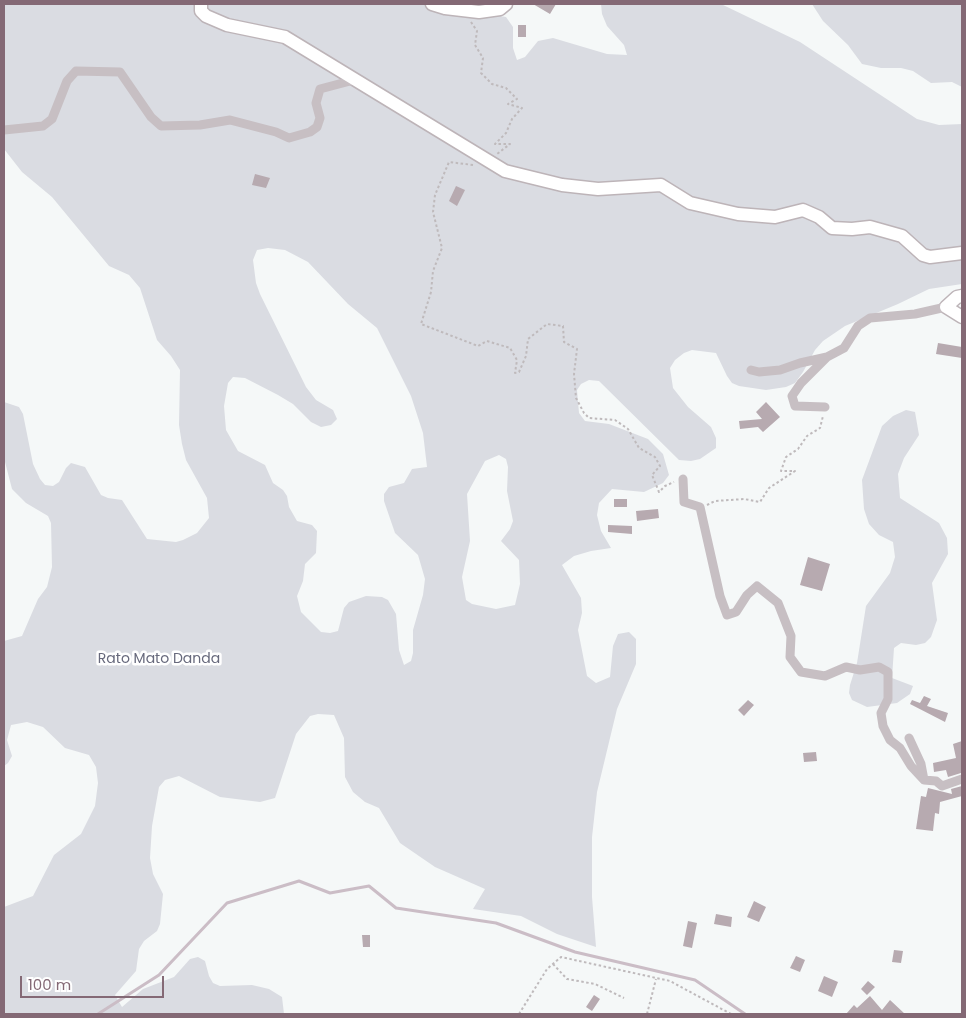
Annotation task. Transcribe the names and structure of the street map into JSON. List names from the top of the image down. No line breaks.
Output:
{"parks":["Rato Mato Danda"],"scale_bar":"100 m"}
